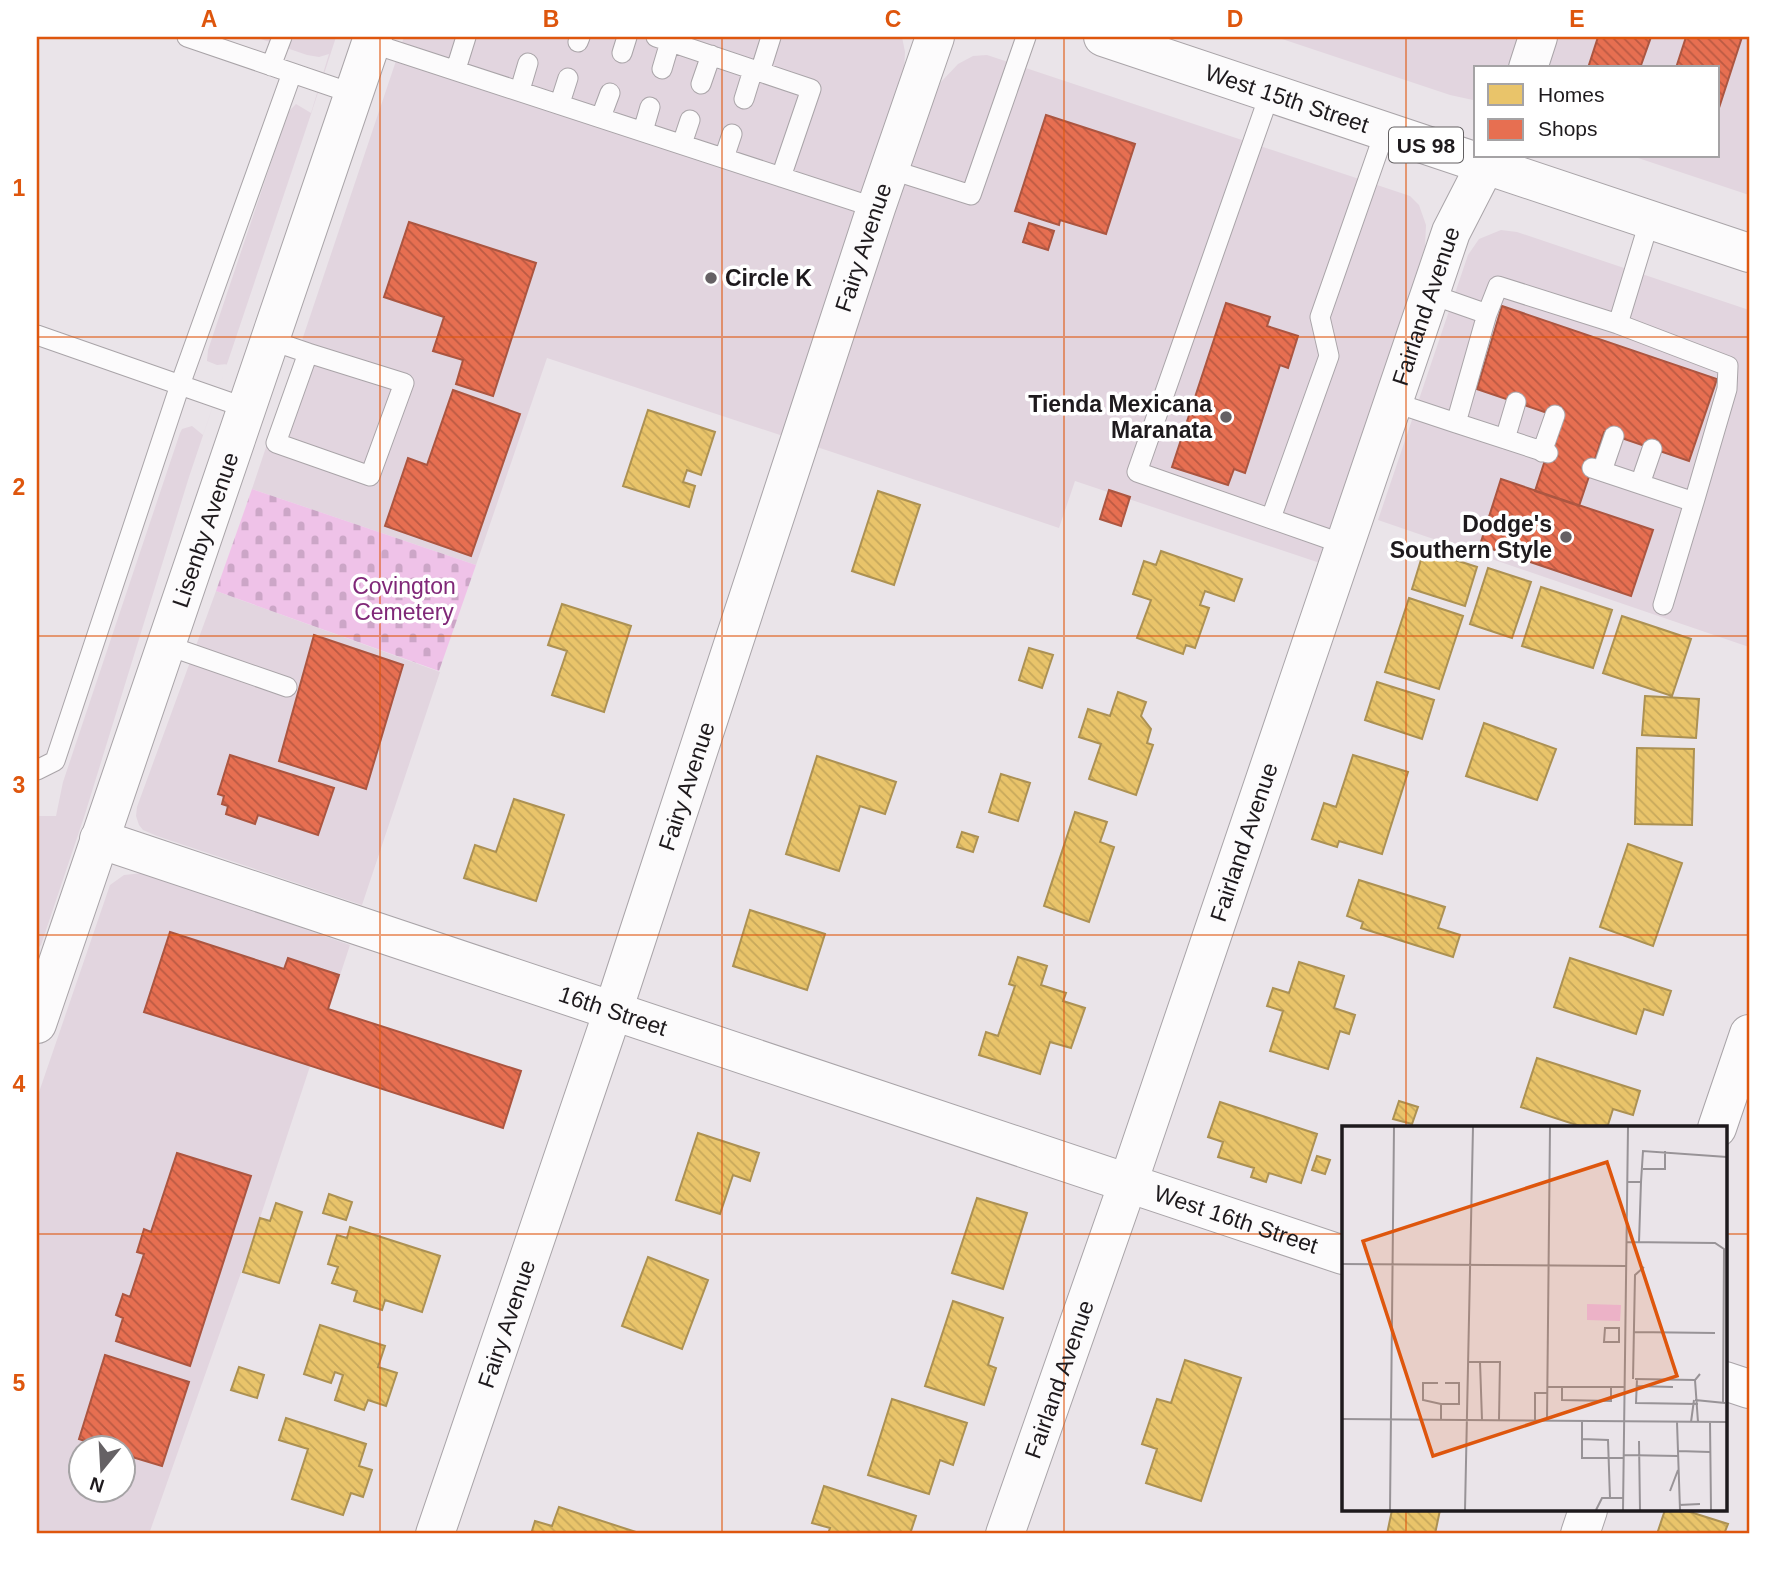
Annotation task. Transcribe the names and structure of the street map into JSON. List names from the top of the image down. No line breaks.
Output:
{"streets":{"main road":["West 15th Street","US 98","Fairy Avenue","Fairland Avenue","Lisenby Avenue","16th Street","West 16th Street"]},"crossings":[["West 15th Street","Fairland Avenue"],["Fairy Avenue","16th Street"],["Fairland Avenue","16th Street"],["Fairland Avenue","West 16th Street"],["Lisenby Avenue","16th Street"],["16th Street","West 16th Street"]],"parks":["Covington Cemetery"],"places":["Circle K","Tienda Mexicana Maranata","Dodge's Southern Style"],"legend":["Homes","Shops"],"north":"bottom","grid":{"columns":["A","B","C","D","E"],"rows":["1","2","3","4","5"]}}
